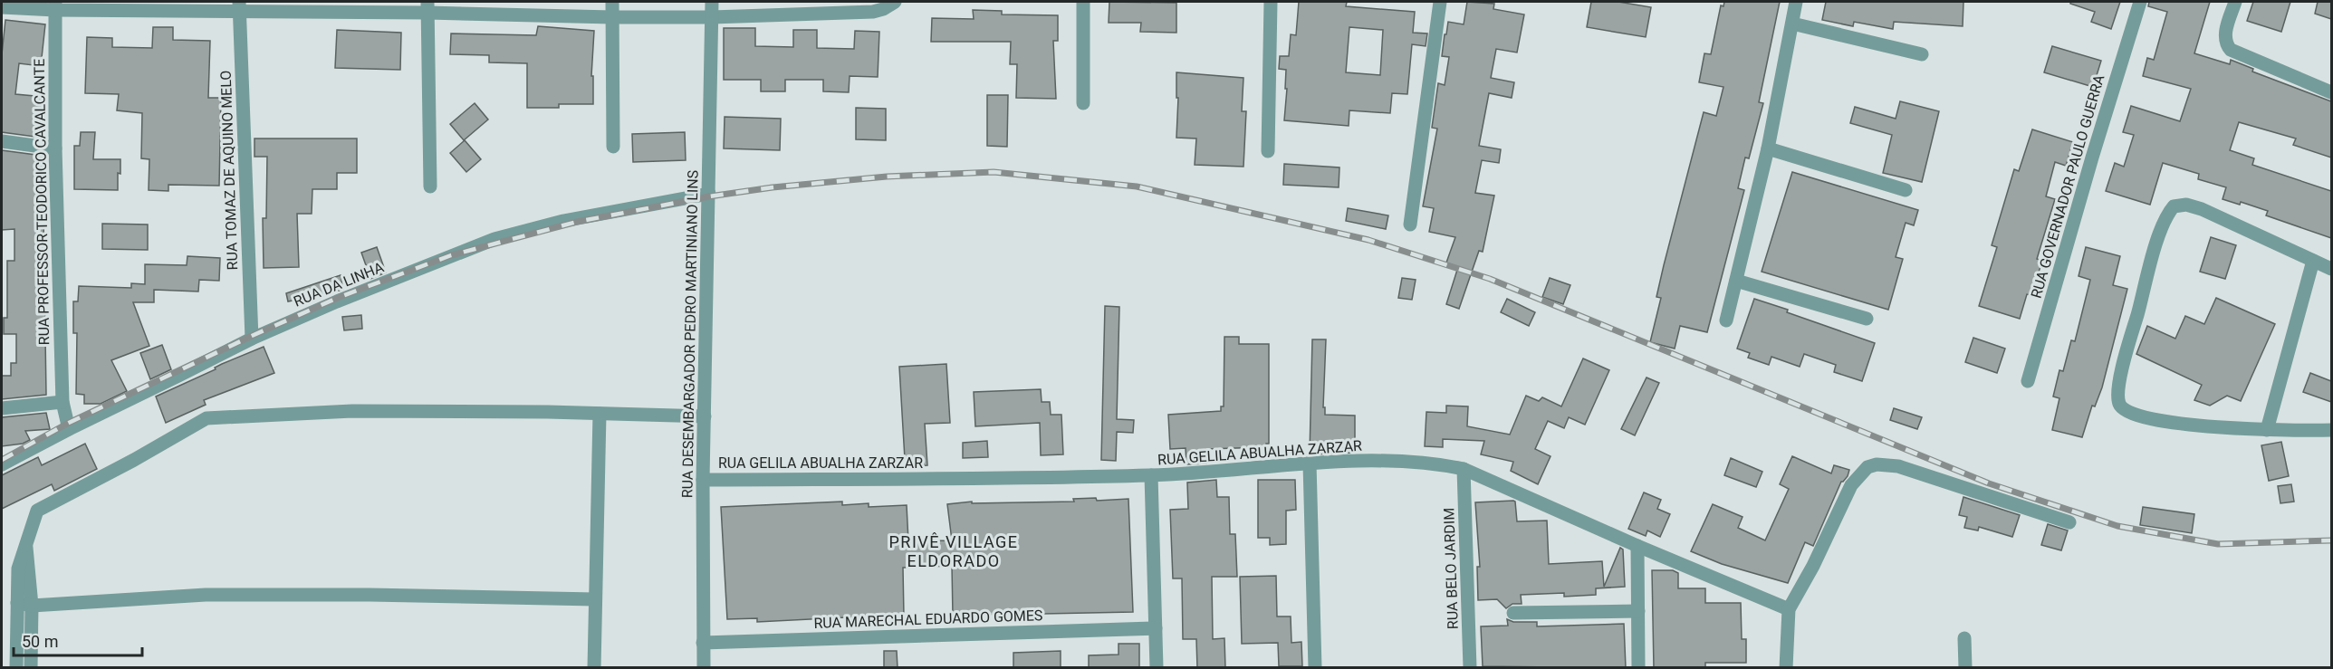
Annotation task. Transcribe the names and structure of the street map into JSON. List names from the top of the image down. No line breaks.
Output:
{"streets":{"street":["RUA TOMAZ DE AQUINO MELO","RUA GOVERNADOR PAULO GUERRA","RUA PROFESSOR TEODORICO CAVALCANTE","RUA DA LINHA","RUA DESEMBARGADOR PEDRO MARTINIANO LINS","RUA GELILA ABUALHA ZARZAR","RUA BELO JARDIM","RUA MARECHAL EDUARDO GOMES"]},"crossings":[["RUA TOMAZ DE AQUINO MELO","RUA DA LINHA"],["RUA PROFESSOR TEODORICO CAVALCANTE","RUA DA LINHA"],["RUA DA LINHA","RUA DESEMBARGADOR PEDRO MARTINIANO LINS"],["RUA DESEMBARGADOR PEDRO MARTINIANO LINS","RUA GELILA ABUALHA ZARZAR"],["RUA DESEMBARGADOR PEDRO MARTINIANO LINS","RUA MARECHAL EDUARDO GOMES"],["RUA GELILA ABUALHA ZARZAR","RUA BELO JARDIM"]],"districts":["PRIVÊ VILLAGE ELDORADO"],"scale_bar":"50 m"}
